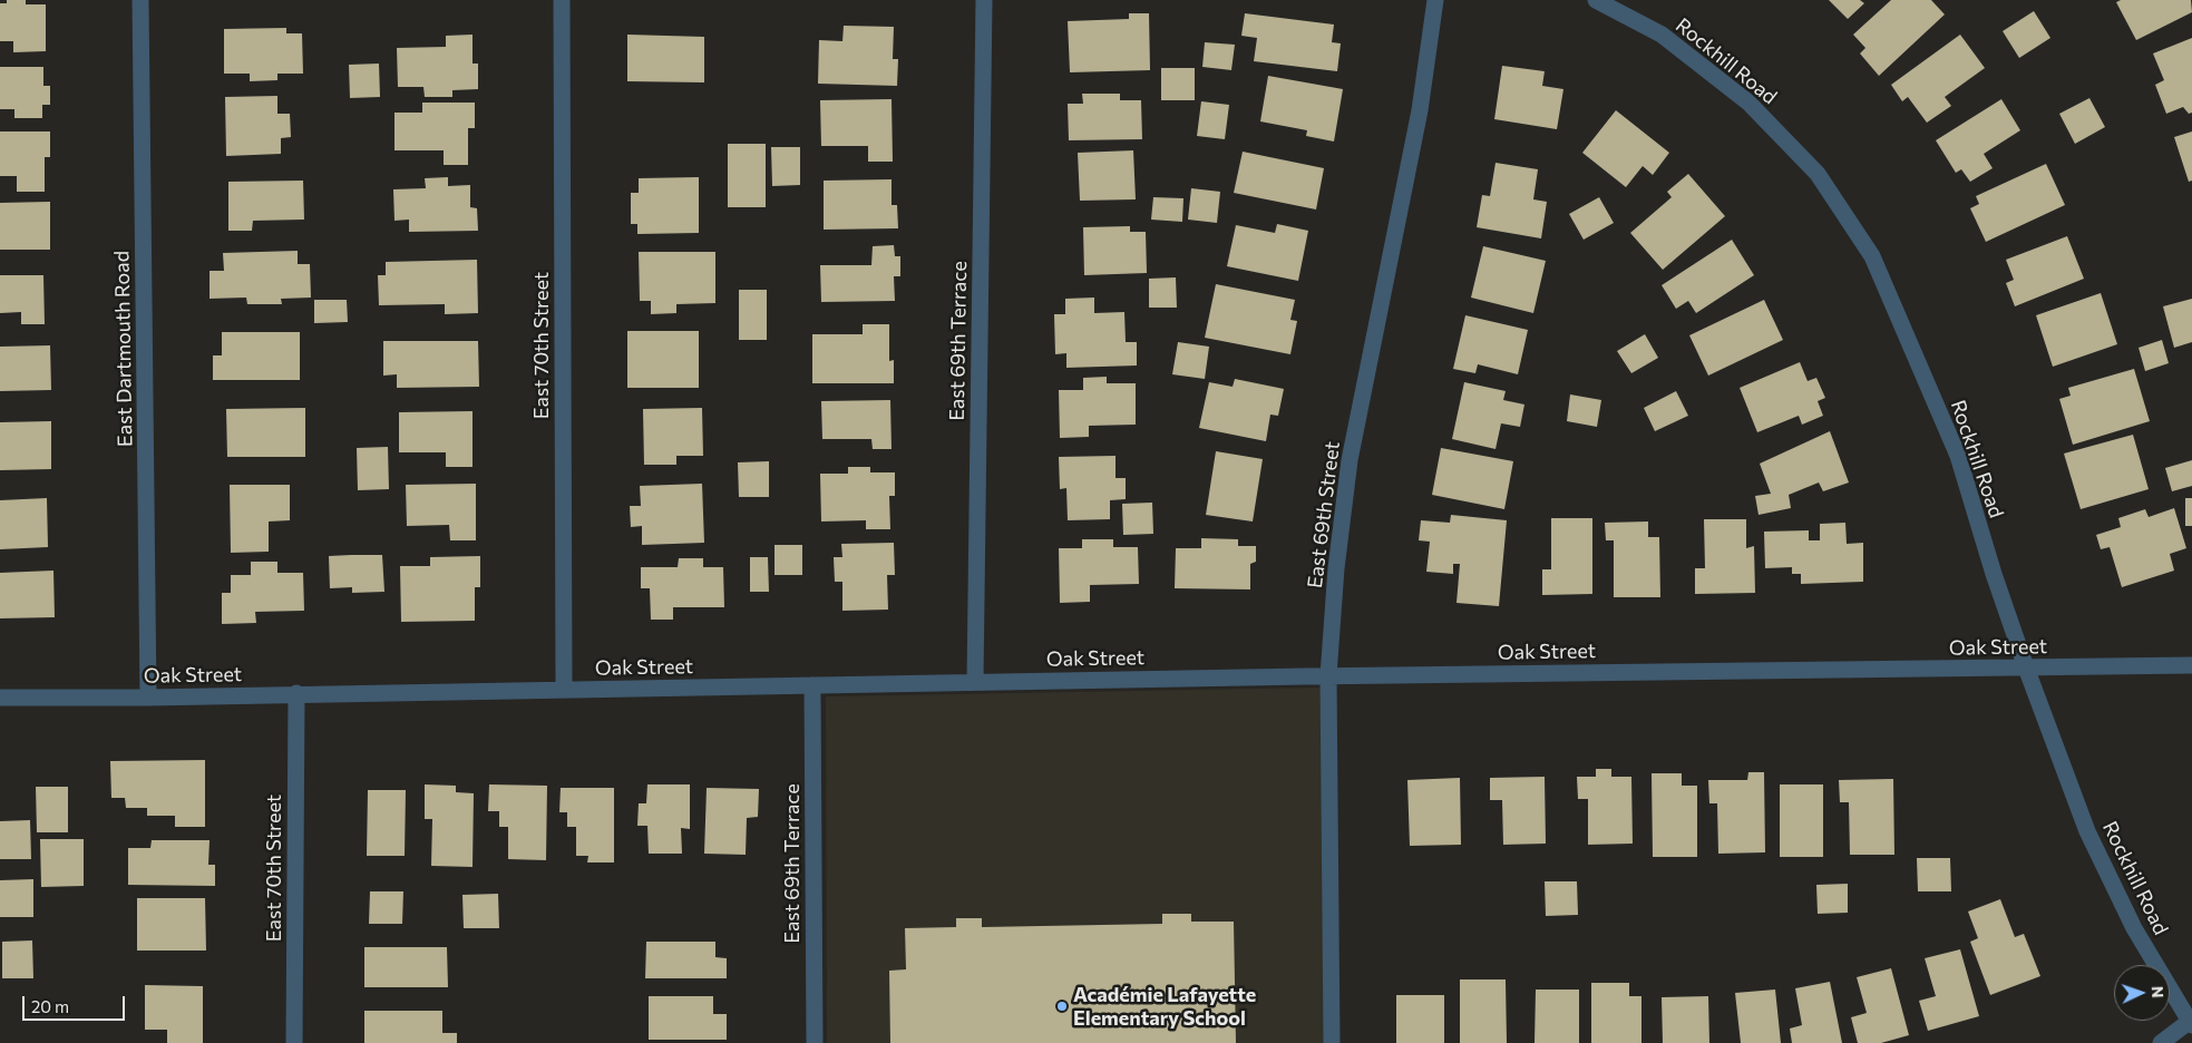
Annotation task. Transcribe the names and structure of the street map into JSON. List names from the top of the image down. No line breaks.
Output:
{"streets":{"street":["Rockhill Road","East 69th Terrace","East 70th Street","East Dartmouth Road","East 69th Street","Oak Street"]},"crossings":[["Rockhill Road","Oak Street"],["East 69th Terrace","Oak Street"],["East 70th Street","Oak Street"],["East Dartmouth Road","Oak Street"],["East 69th Street","Oak Street"]],"places":["Académie Lafayette Elementary School"],"scale_bar":"20 m","north":"right"}
